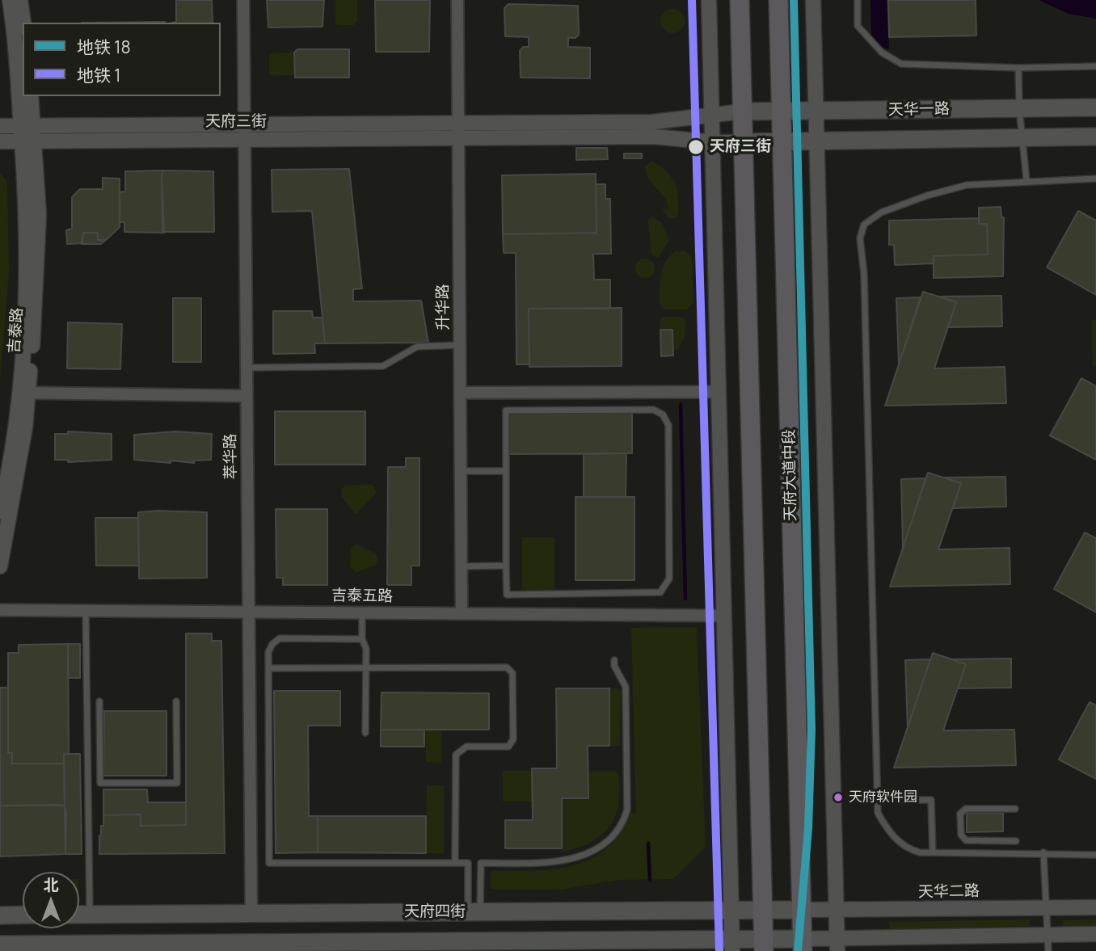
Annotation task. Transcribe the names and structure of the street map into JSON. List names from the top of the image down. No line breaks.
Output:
{"streets":{"main road":["天华一路","天府大道中段","天府四街"],"street":["天府三街","升华路","吉泰路","萃华路","吉泰五路","天华二路"]},"crossings":[["天华一路","天府三街"],["天华一路","天府大道中段"],["天府三街","升华路"],["天府三街","吉泰路"],["天府三街","萃华路"],["升华路","吉泰五路"],["萃华路","吉泰五路"],["萃华路","天府四街"],["天府大道中段","天华二路"],["天府大道中段","天府四街"],["天华二路","天府四街"]],"places":["天府三街","天府软件园"],"lines":["metro line 18","metro line 1"],"legend":["地铁 18","地铁 1"],"north":"top"}
